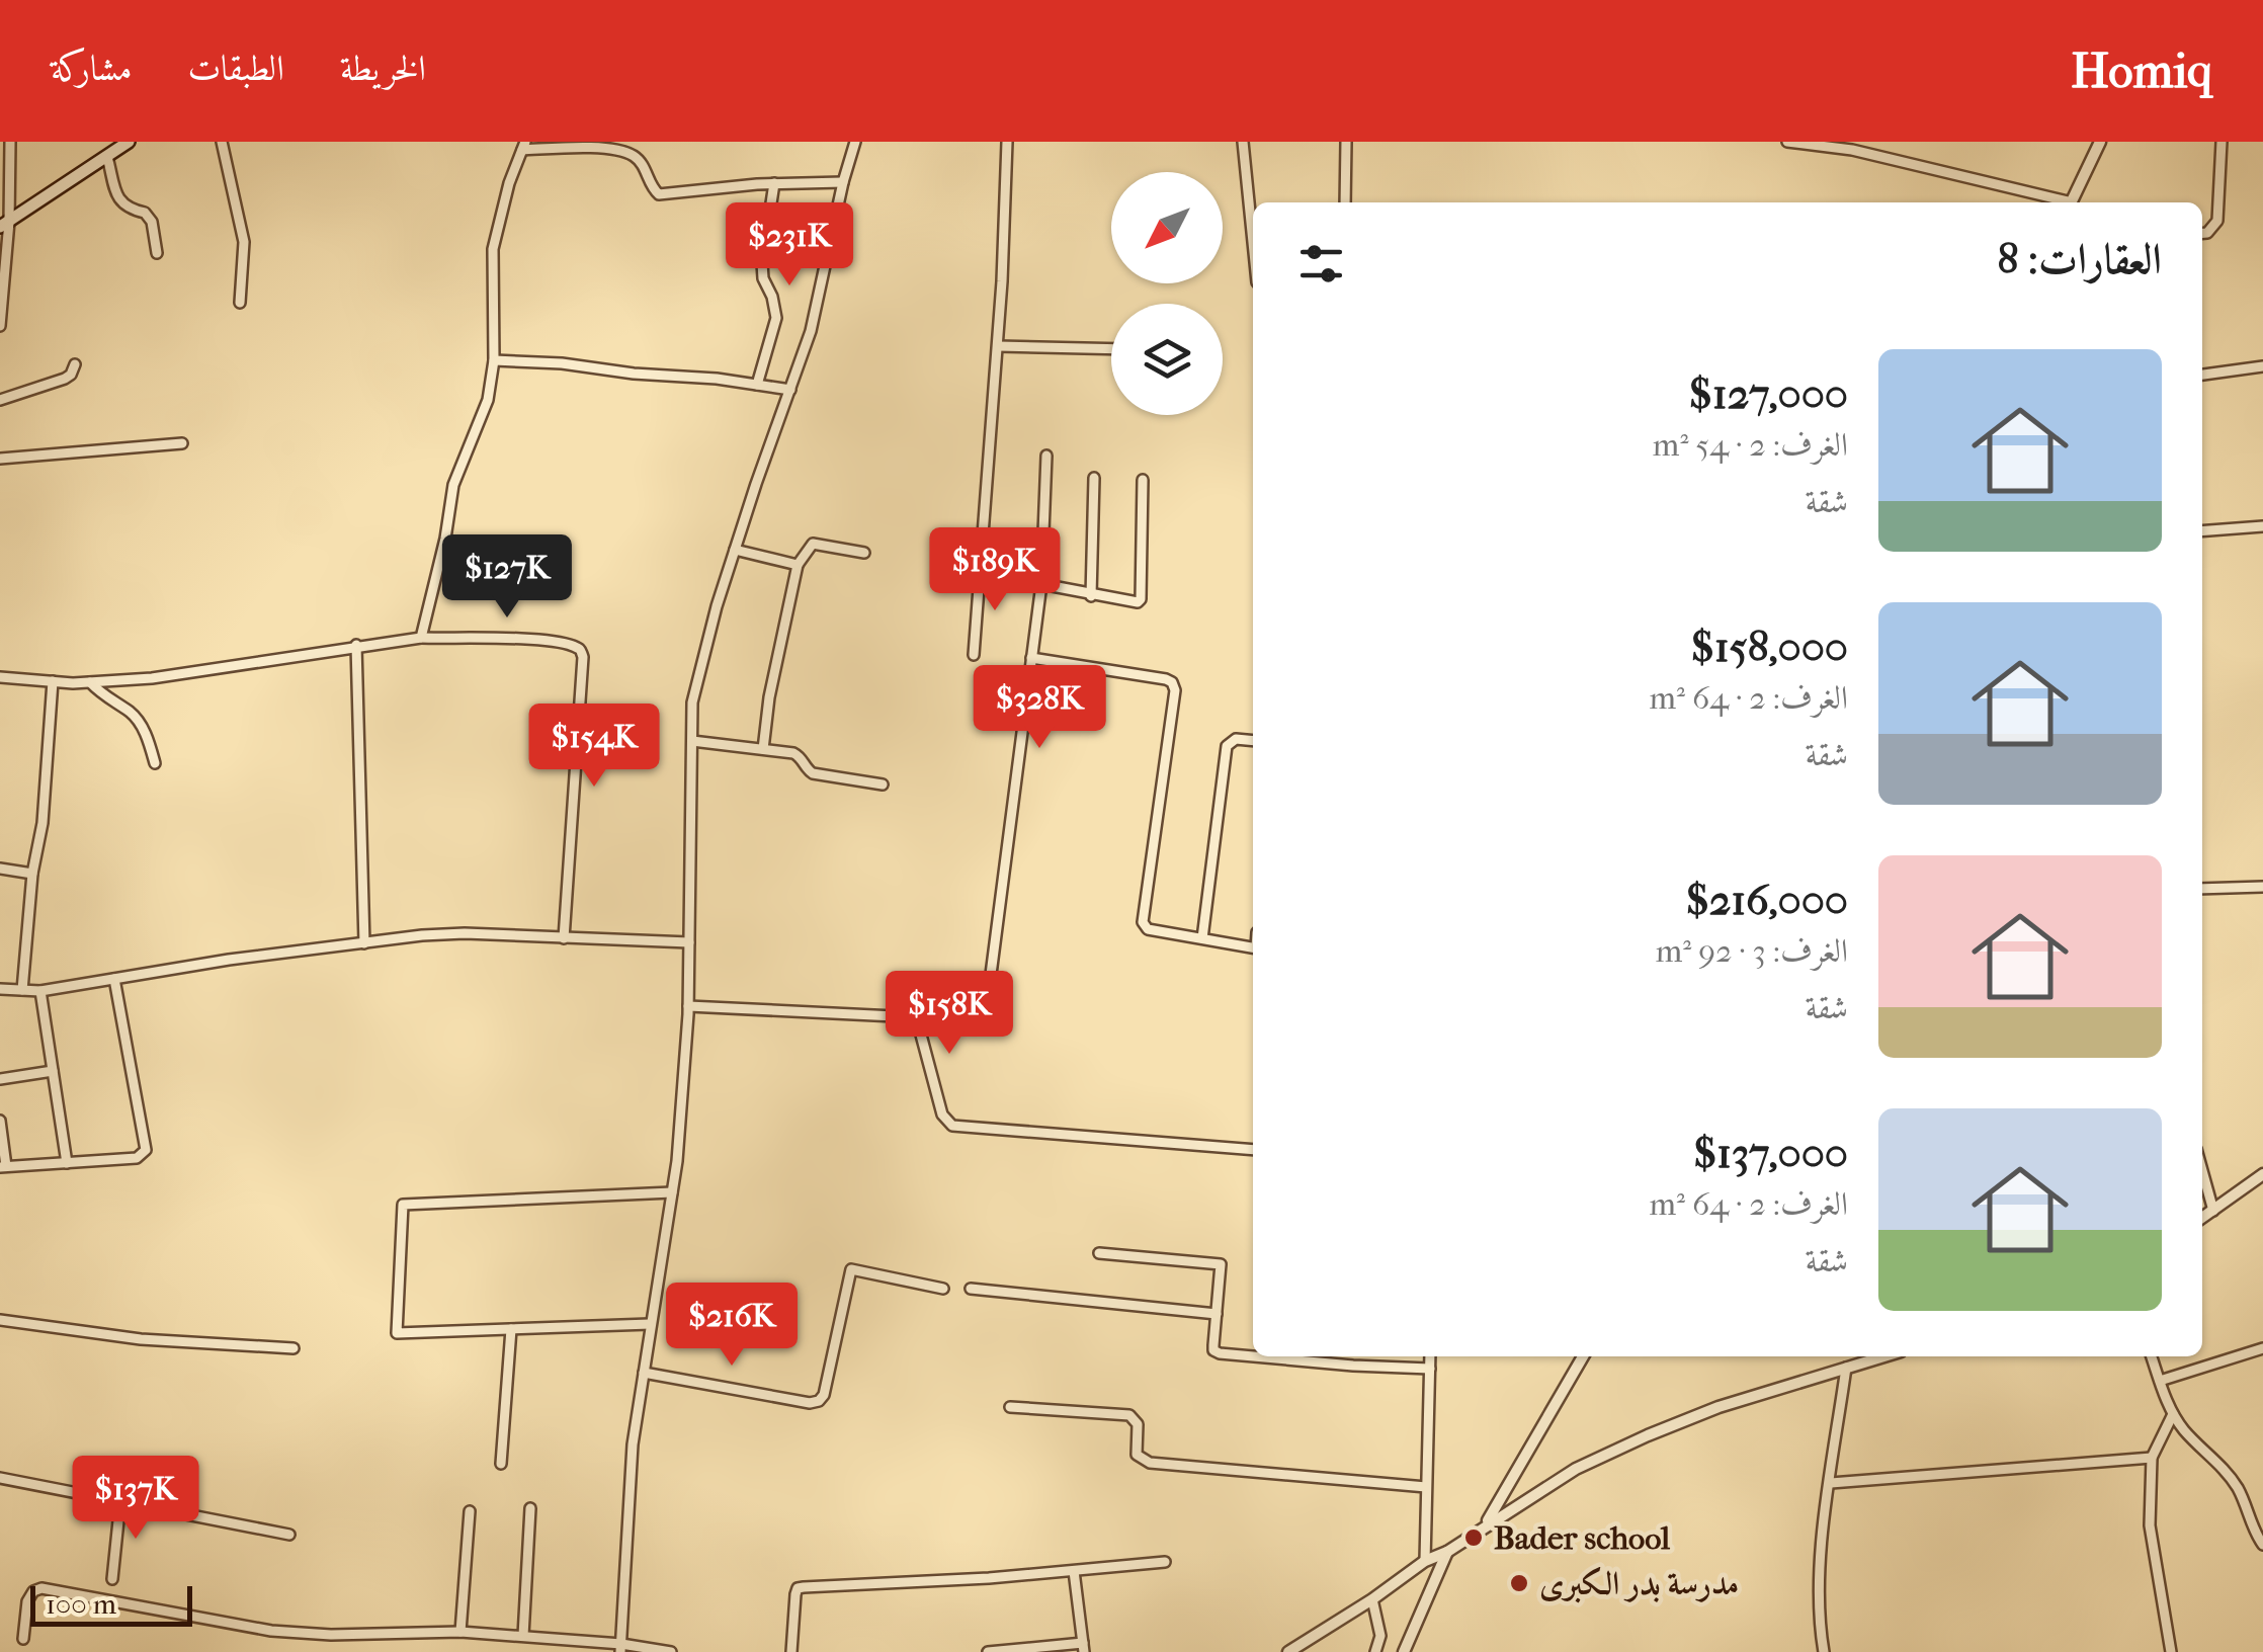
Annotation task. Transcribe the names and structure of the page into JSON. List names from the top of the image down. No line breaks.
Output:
{"places":["Bader school","مدرسة بدر الكبرى"],"scale_bar":"100 m","north":"bottom left","page":{"header":"Homiq","nav":["الخريطة","الطبقات","مشاركة"],"price":["$231K","$189K","$127K","$328K","$154K","$158K","$216K","$137K"],"heading":"العقارات: 8","list":[{"name":"$127,000","note":"الغرف: 2 · 54 m² · شقة"},{"name":"$158,000","note":"الغرف: 2 · 64 m² · شقة"},{"name":"$216,000","note":"الغرف: 3 · 92 m² · شقة"},{"name":"$137,000","note":"الغرف: 2 · 64 m² · شقة"}],"scale":"100 m"}}
